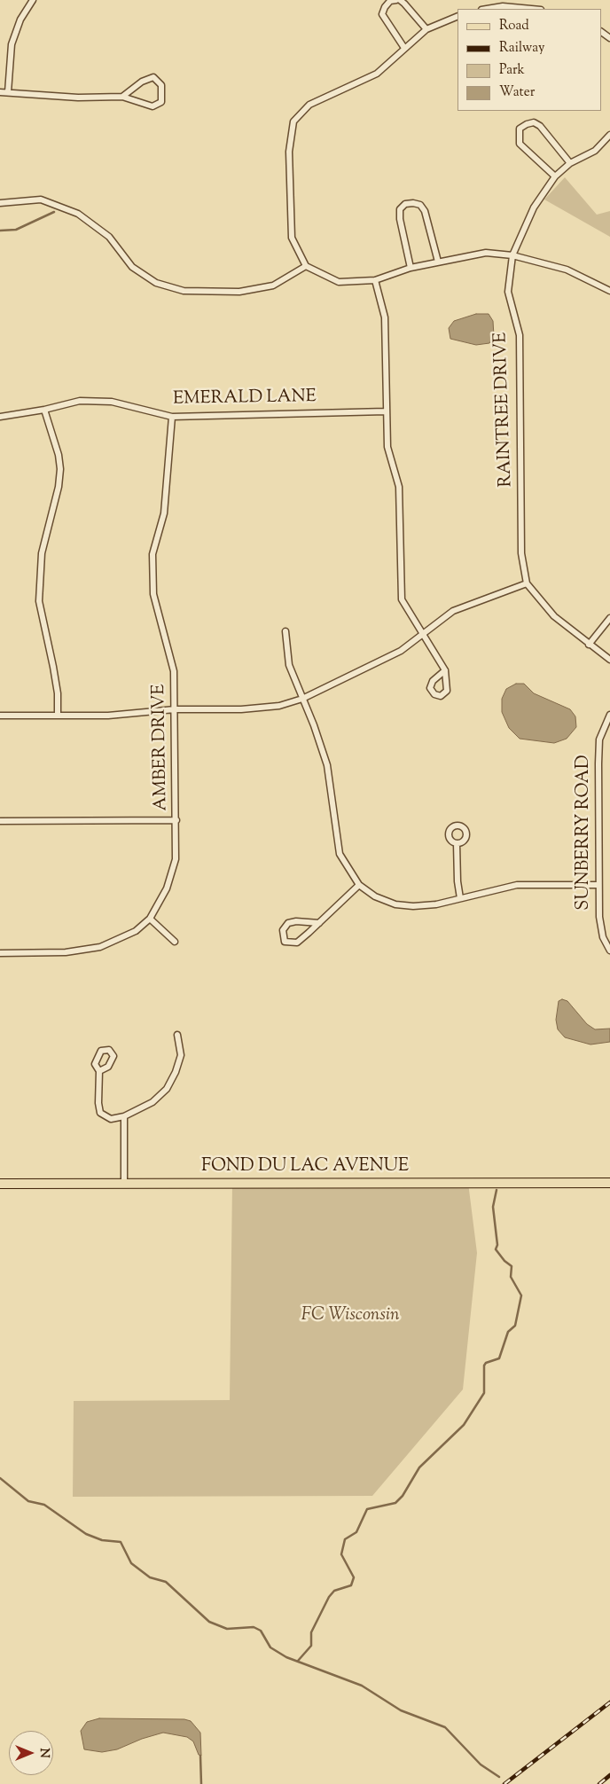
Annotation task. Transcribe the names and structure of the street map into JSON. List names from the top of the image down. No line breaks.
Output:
{"streets":{"main road":["FOND DU LAC AVENUE"],"street":["EMERALD LANE","RAINTREE DRIVE","AMBER DRIVE","SUNBERRY ROAD"]},"crossings":[["EMERALD LANE","AMBER DRIVE"]],"parks":["FC Wisconsin"],"legend":["Road","Railway","Park","Water"],"north":"right"}
